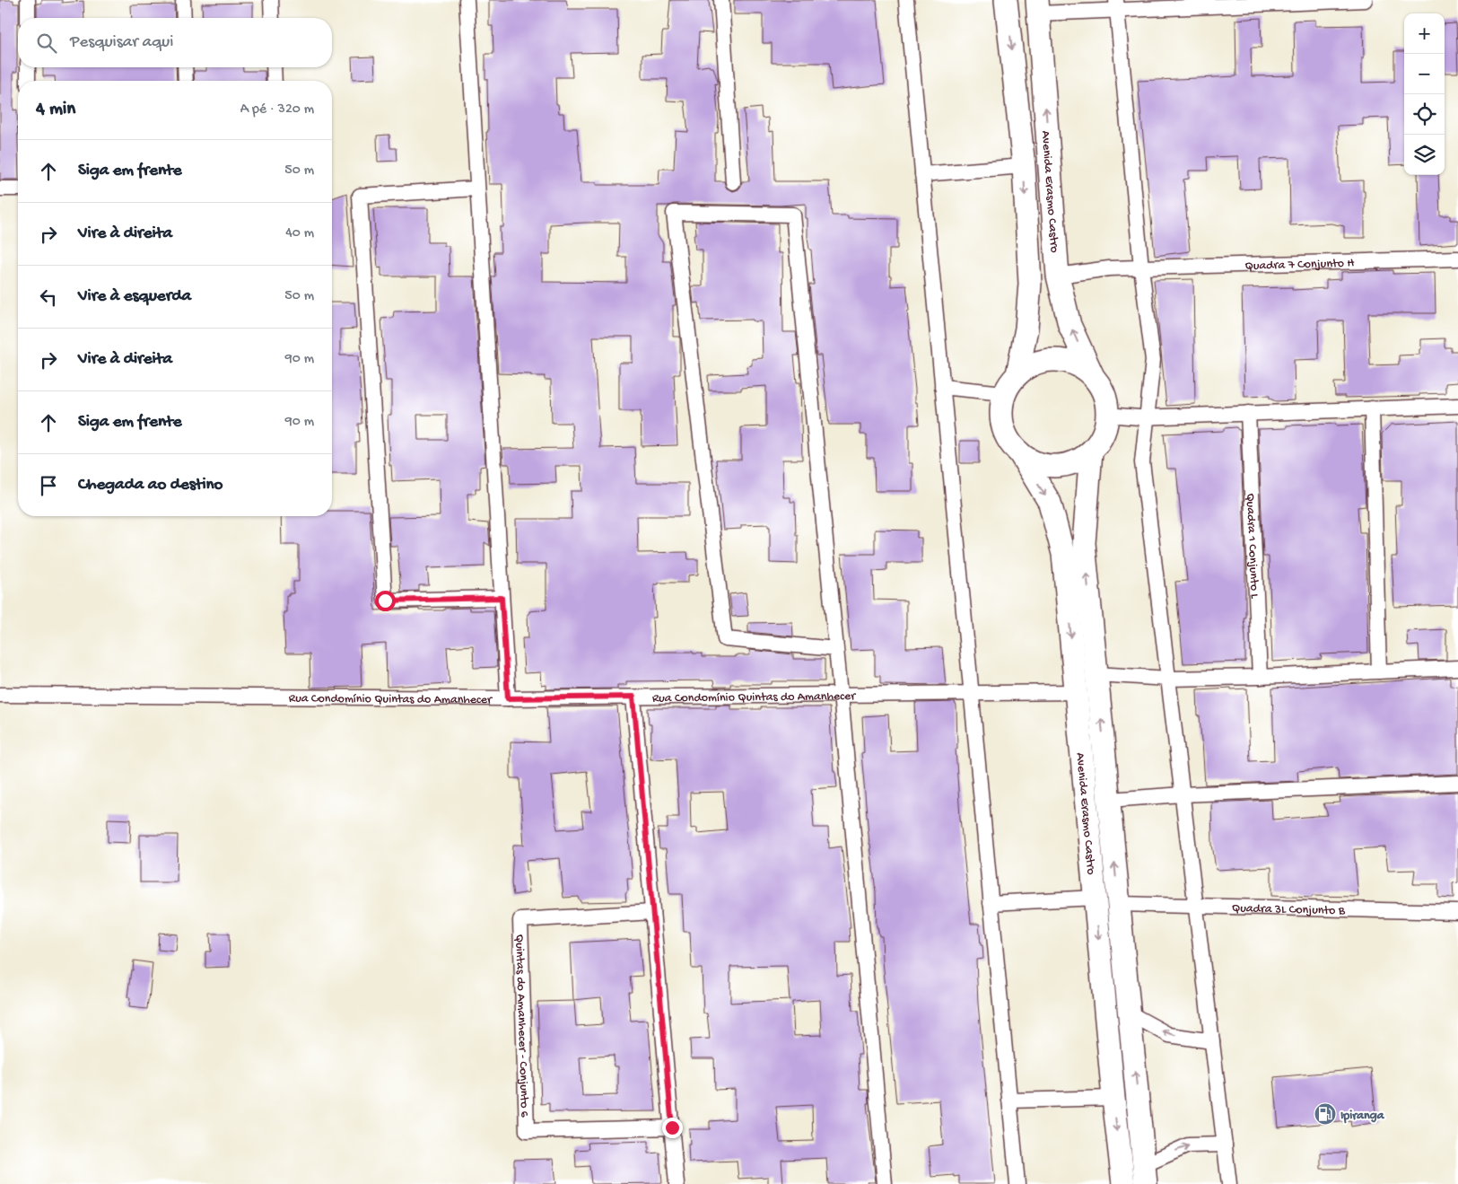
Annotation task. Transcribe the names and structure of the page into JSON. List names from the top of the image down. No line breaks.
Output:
{"streets":{"main road":["Avenida Erasmo Castro"],"street":["Quadra 7 Conjunto H","Quadra 1 Conjunto L","Rua Condomínio Quintas do Amanhecer","Quadra 3L Conjunto B","Quintas do Amanhecer - Conjunto 6"]},"crossings":[["Avenida Erasmo Castro","Quadra 7 Conjunto H"],["Avenida Erasmo Castro","Rua Condomínio Quintas do Amanhecer"],["Avenida Erasmo Castro","Quadra 3L Conjunto B"]],"places":{"fuel station":["Ipiranga"]},"page":{"map_buttons":["+","−"],"search":"Pesquisar aqui","heading":["4 min","A pé · 320 m"],"list":[["Siga em frente","50 m"],["Vire à direita","40 m"],["Vire à esquerda","50 m"],["Vire à direita","90 m"],["Siga em frente","90 m"],"Chegada ao destino"]}}
